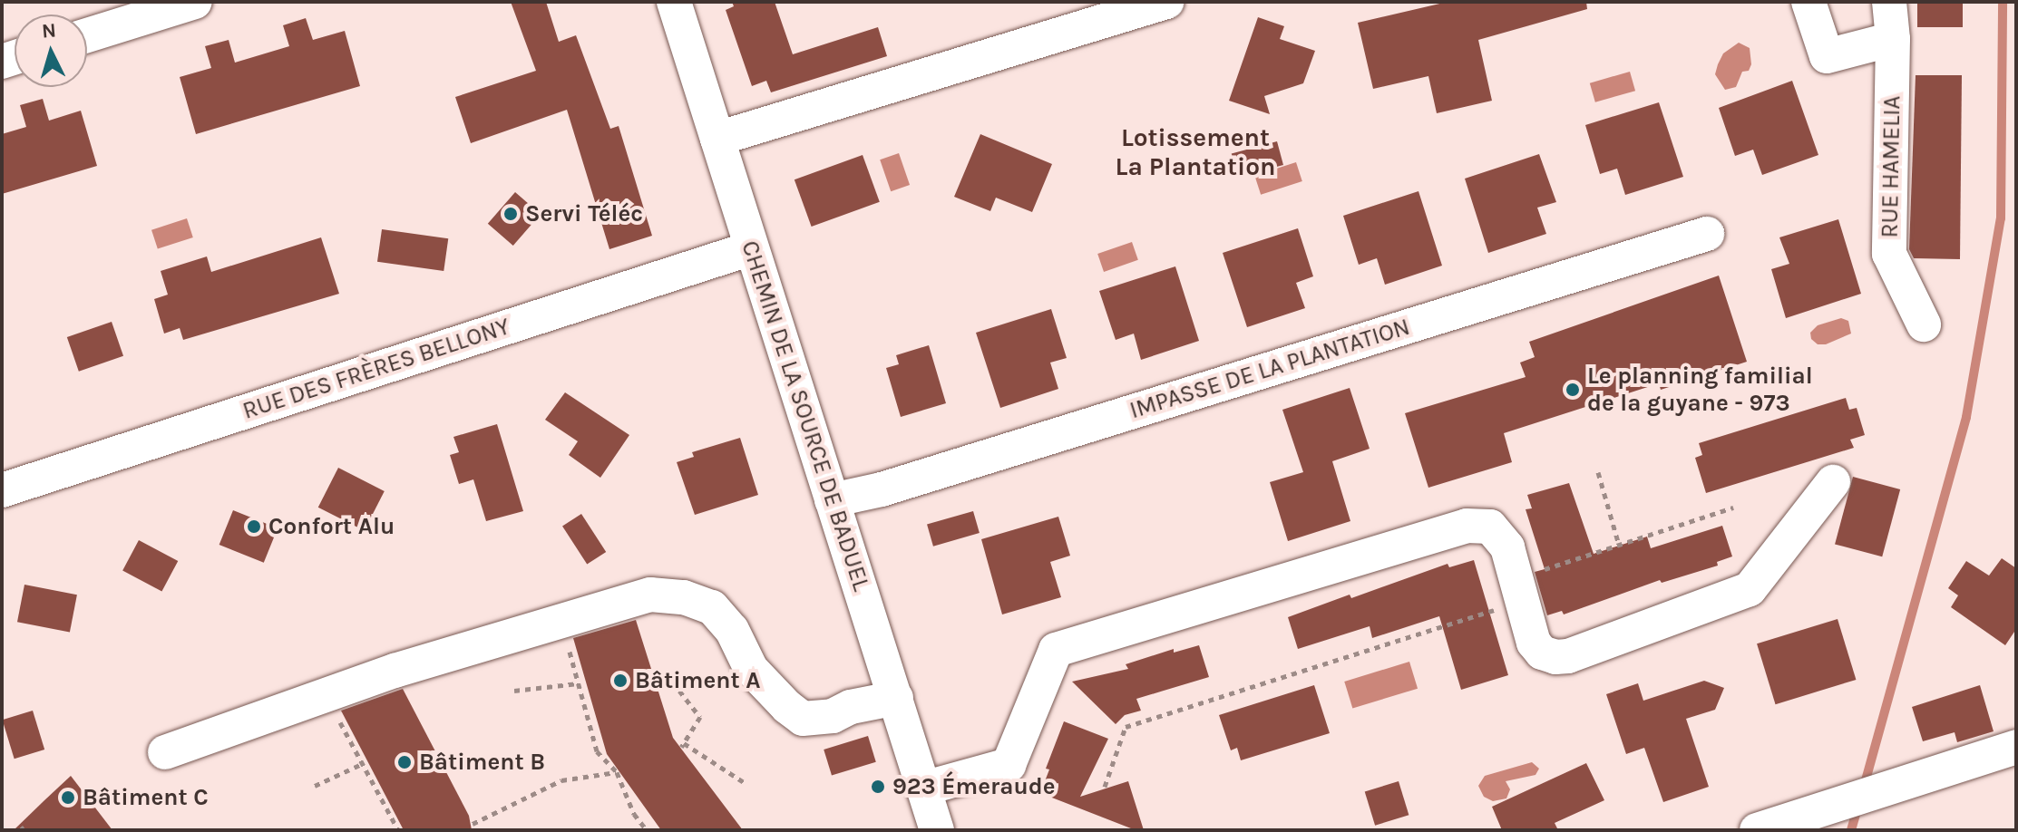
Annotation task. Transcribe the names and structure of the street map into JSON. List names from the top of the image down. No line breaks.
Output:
{"streets":{"street":["RUE HAMELIA","RUE DES FRÈRES BELLONY","IMPASSE DE LA PLANTATION","CHEMIN DE LA SOURCE DE BADUEL"]},"crossings":[["RUE DES FRÈRES BELLONY","CHEMIN DE LA SOURCE DE BADUEL"],["IMPASSE DE LA PLANTATION","CHEMIN DE LA SOURCE DE BADUEL"]],"districts":["Lotissement La Plantation"],"places":["Servi Téléc","Le planning familial de la guyane - 973","Confort Alu","Bâtiment A","Bâtiment B","923 Émeraude","Bâtiment C"],"north":"top"}
